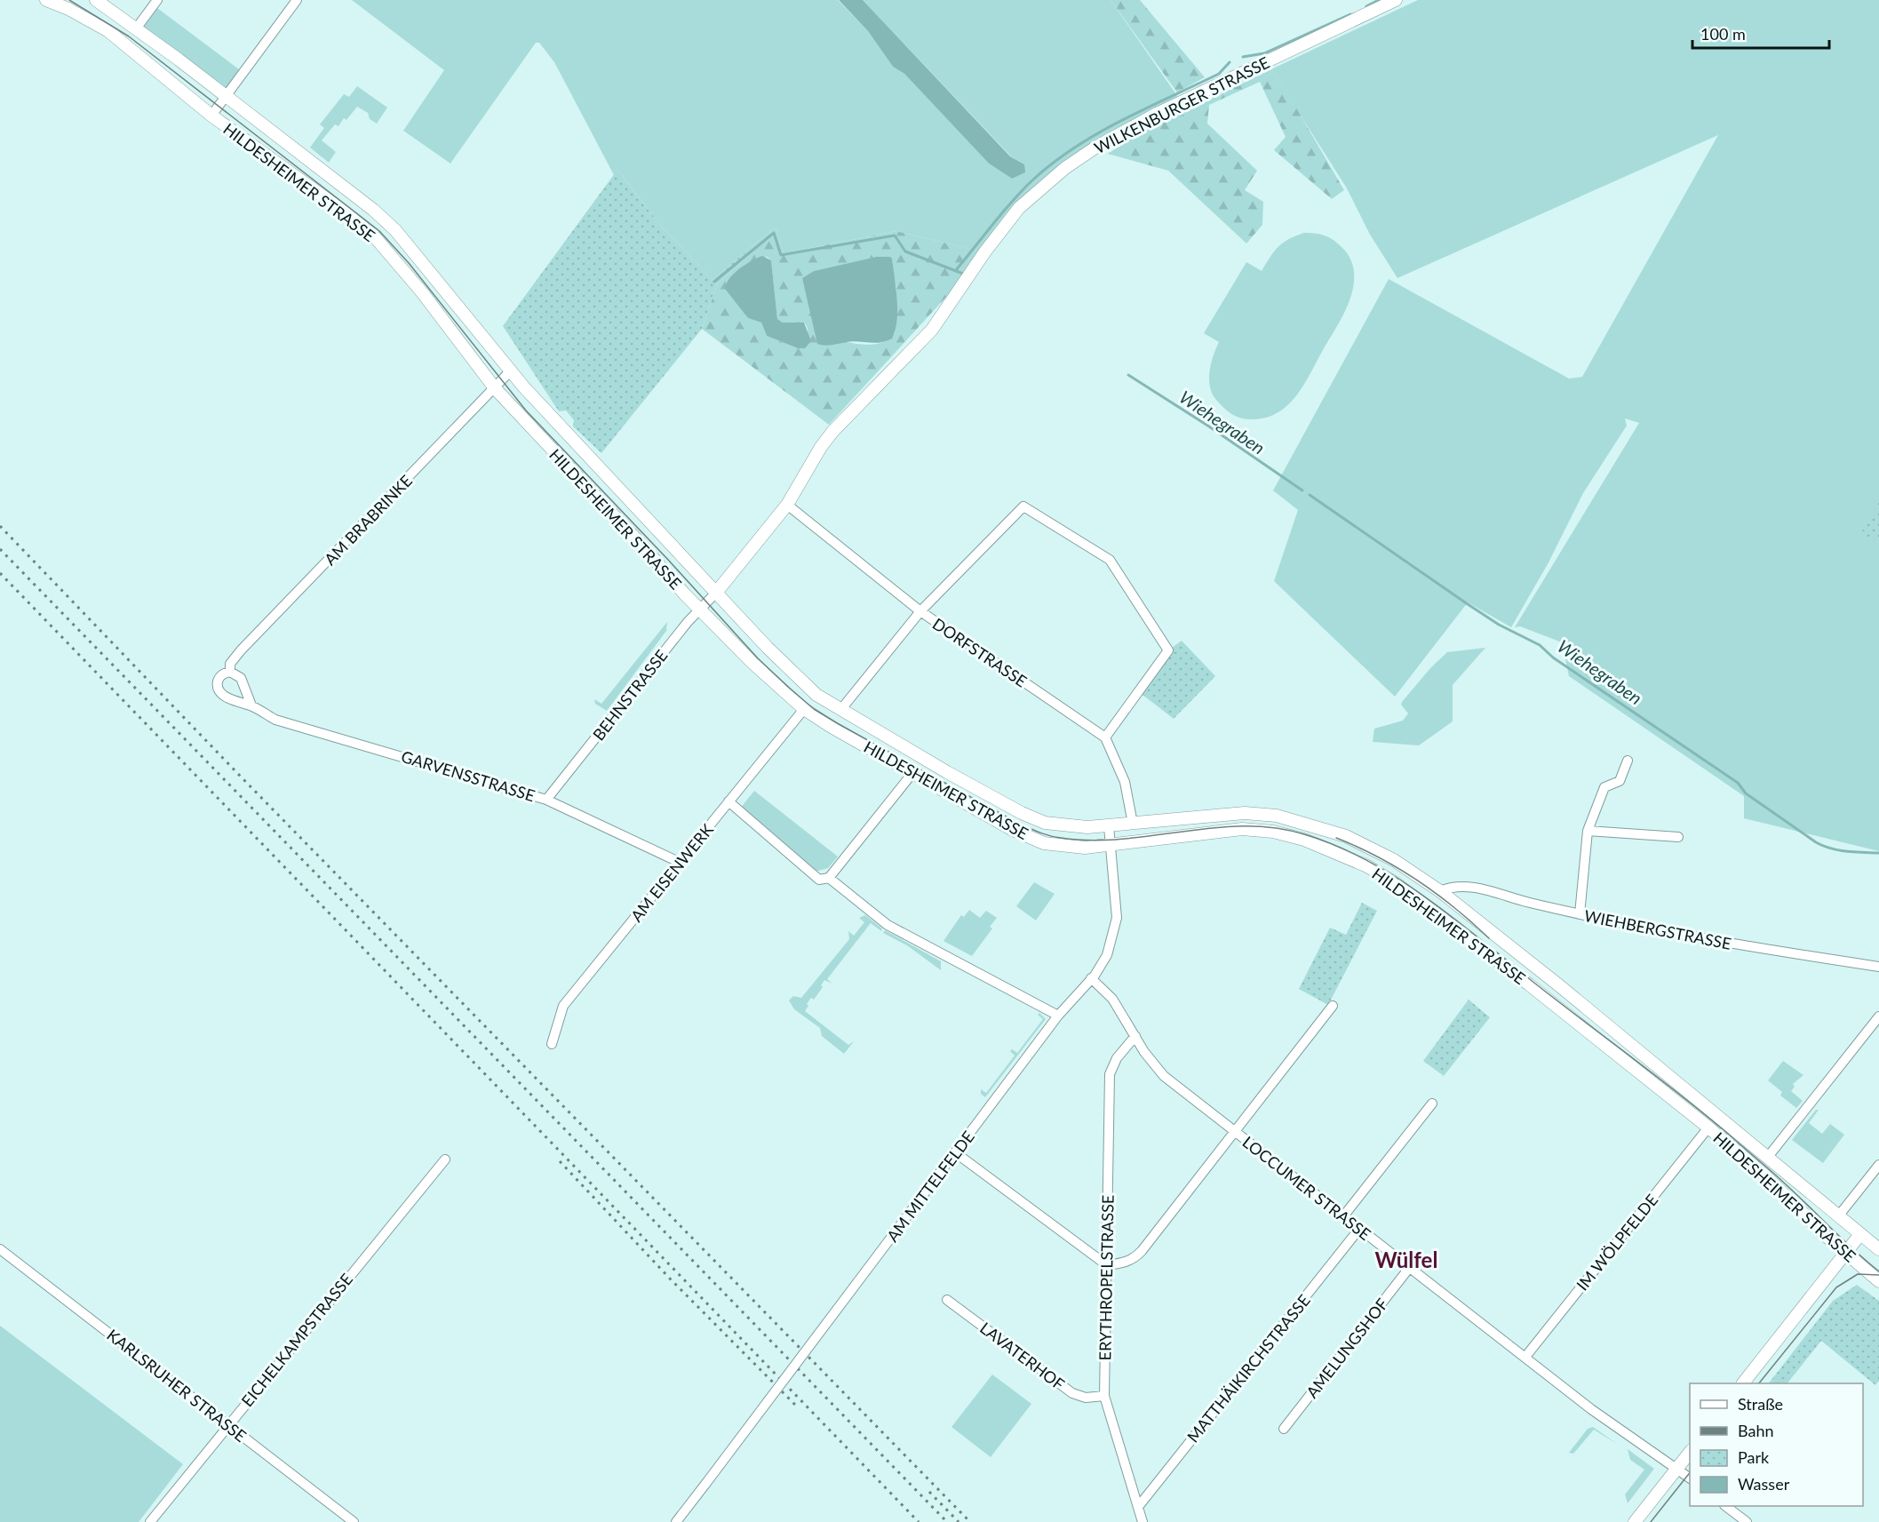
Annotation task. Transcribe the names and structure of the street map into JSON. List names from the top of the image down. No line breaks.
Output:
{"streets":{"main road":["WILKENBURGER STRASSE","HILDESHEIMER STRASSE"],"street":["AM BRABRINKE","DORFSTRASSE","BEHNSTRASSE","GARVENSSTRASSE","AM EISENWERK","WIEHBERGSTRASSE","AM MITTELFELDE","LOCCUMER STRASSE","IM WÖLPFELDE","ERYTHROPELSTRASSE","EICHELKAMPSTRASSE","AMELUNGSHOF","LAVATERHOF","MATTHÄIKIRCHSTRASSE","KARLSRUHER STRASSE"]},"crossings":[["WILKENBURGER STRASSE","HILDESHEIMER STRASSE"],["WILKENBURGER STRASSE","DORFSTRASSE"],["WILKENBURGER STRASSE","BEHNSTRASSE"],["HILDESHEIMER STRASSE","AM BRABRINKE"],["HILDESHEIMER STRASSE","BEHNSTRASSE"],["HILDESHEIMER STRASSE","AM EISENWERK"],["HILDESHEIMER STRASSE","WIEHBERGSTRASSE"],["HILDESHEIMER STRASSE","AM MITTELFELDE"],["HILDESHEIMER STRASSE","IM WÖLPFELDE"],["AM BRABRINKE","GARVENSSTRASSE"],["BEHNSTRASSE","GARVENSSTRASSE"],["GARVENSSTRASSE","AM EISENWERK"],["AM MITTELFELDE","LOCCUMER STRASSE"],["LOCCUMER STRASSE","IM WÖLPFELDE"],["LOCCUMER STRASSE","ERYTHROPELSTRASSE"],["LOCCUMER STRASSE","AMELUNGSHOF"],["LOCCUMER STRASSE","MATTHÄIKIRCHSTRASSE"],["ERYTHROPELSTRASSE","LAVATERHOF"],["ERYTHROPELSTRASSE","MATTHÄIKIRCHSTRASSE"],["EICHELKAMPSTRASSE","KARLSRUHER STRASSE"]],"districts":["Wülfel"],"water":["Wiehegraben"],"legend":["Straße","Bahn","Park","Wasser"],"scale_bar":"100 m"}
